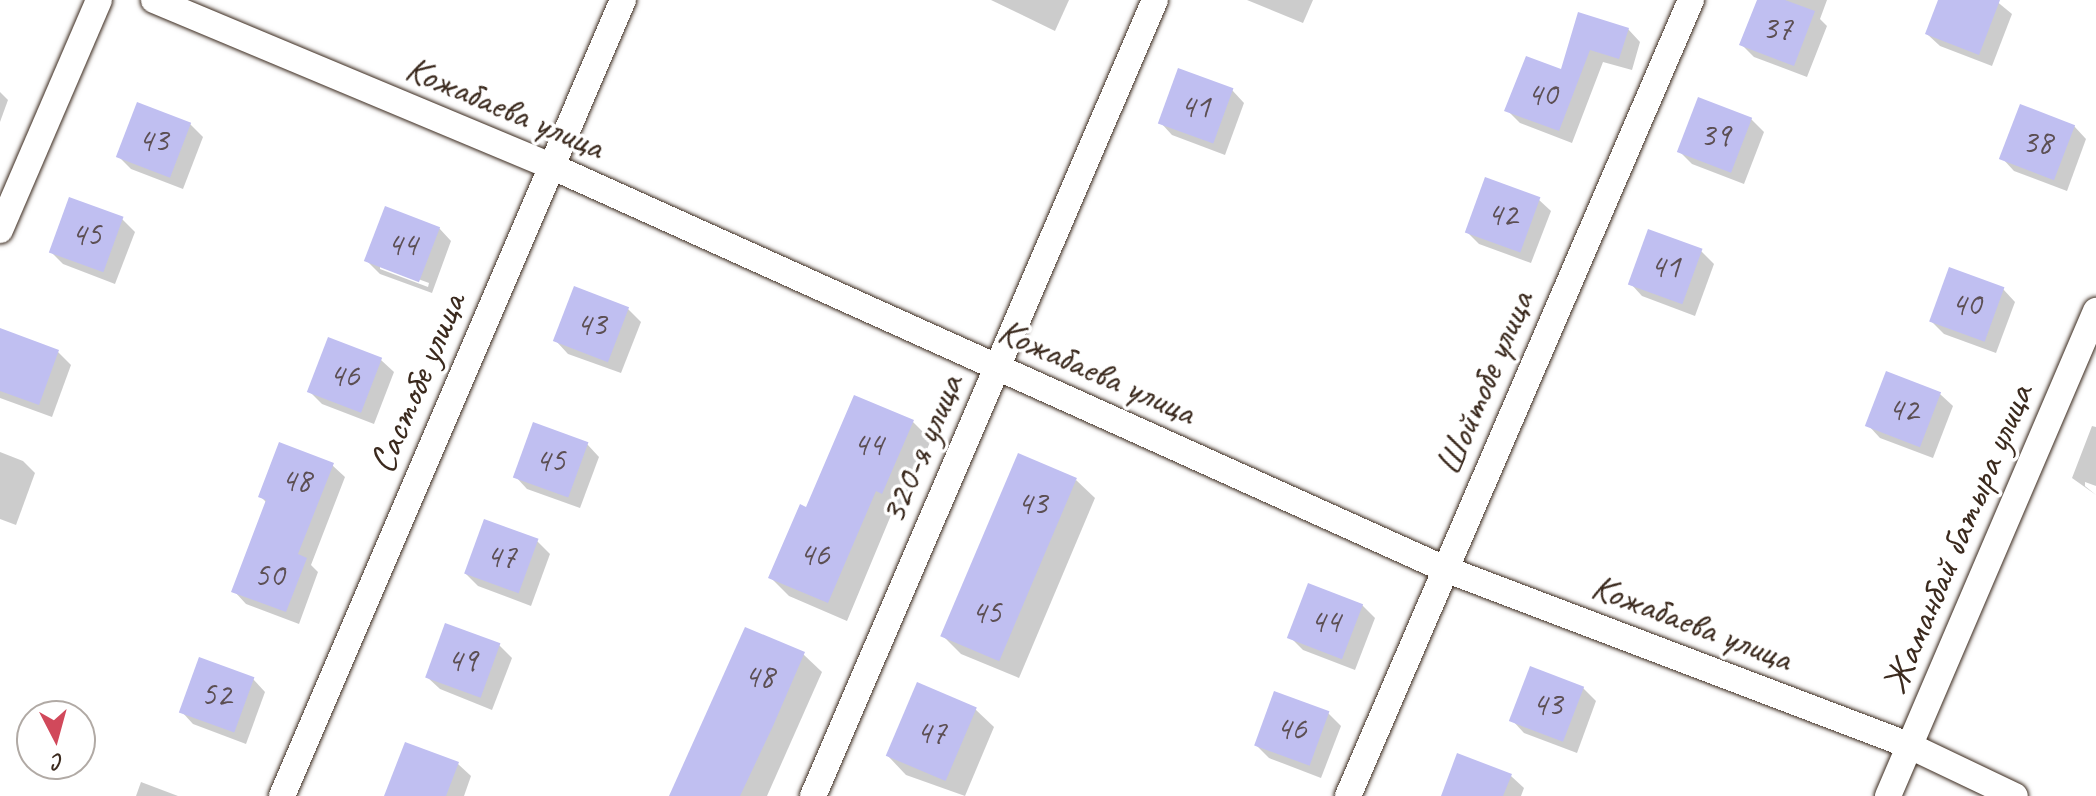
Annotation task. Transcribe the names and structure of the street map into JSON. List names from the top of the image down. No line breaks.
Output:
{"streets":{"street":["Кожабаева улица","Састобе улица","Шойтобе улица","320-я улица","Жаманбай батыра улица"]},"crossings":[["Кожабаева улица","Састобе улица"],["Кожабаева улица","Шойтобе улица"],["Кожабаева улица","320-я улица"],["Кожабаева улица","Жаманбай батыра улица"]],"house_numbers":["37","40","41","39","43","38","42","45","44","41","40","43","46","42","44","45","48","43","46","47","50","45","44","49","48","52","43","46","47"],"north":"bottom"}
